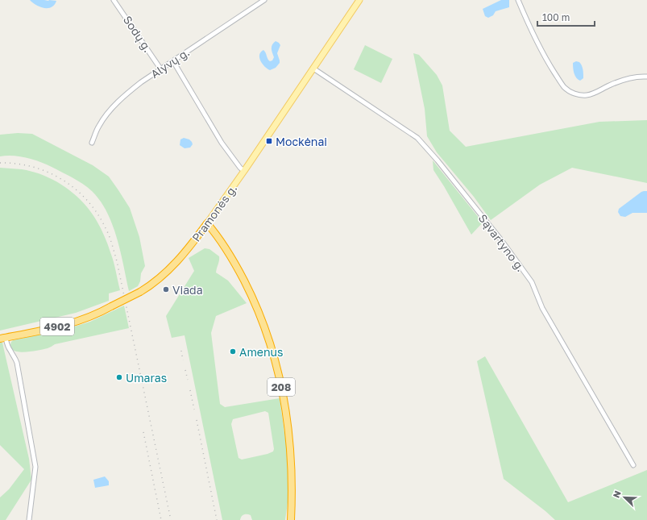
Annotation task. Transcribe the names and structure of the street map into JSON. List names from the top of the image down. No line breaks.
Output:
{"streets":{"highway":["Pramonės g.","4902","208"],"street":["Sodų g.","Alyvų g.","Sąvartyno g."]},"crossings":[["Sodų g.","Alyvų g."],["Pramonės g.","Sąvartyno g."],["Pramonės g.","208"]],"places":{"transit":["Mockėnai"],"other":["Viada","Amenus","Umaras"]},"scale_bar":"100 m","north":"top left"}
